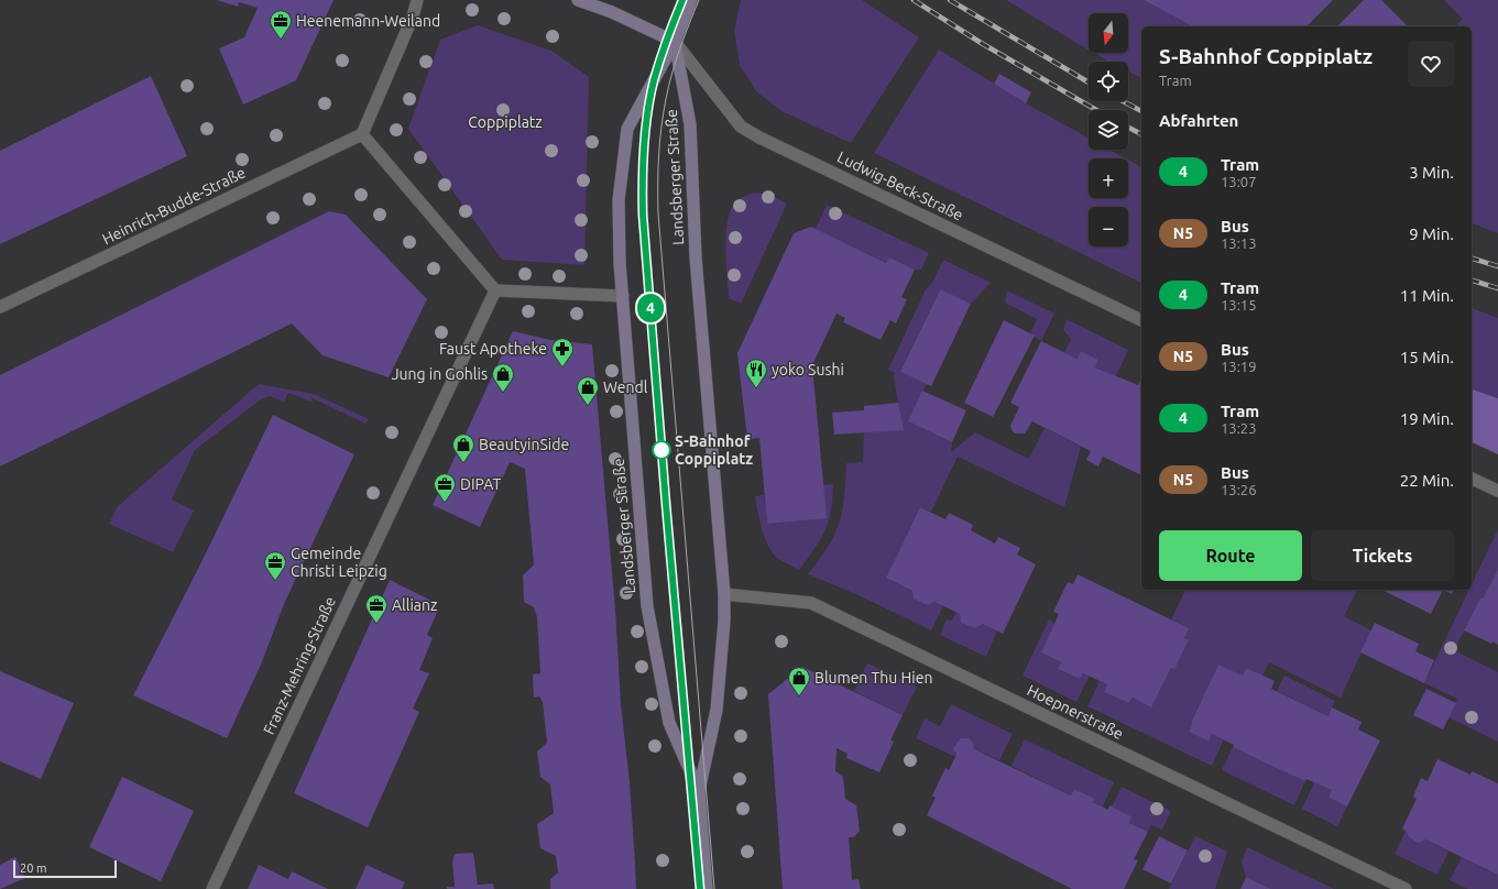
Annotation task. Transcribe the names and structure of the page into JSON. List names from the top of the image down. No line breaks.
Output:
{"streets":{"main road":["Landsberger Straße"],"street":["Ludwig-Beck-Straße","Heinrich-Budde-Straße","Franz-Mehring-Straße","Hoepnerstraße"]},"crossings":[["Landsberger Straße","Ludwig-Beck-Straße"],["Landsberger Straße","Hoepnerstraße"]],"parks":["Coppiplatz"],"places":{"office":["Heenemann-Weiland","DIPAT","Gemeinde Christi Leipzig","Allianz"],"pharmacy":["Faust Apotheke"],"restaurant":["yoko Sushi"],"shop":["Jung in Gohlis","Wendl","BeautyinSide","Blumen Thu Hien"],"other":["S-Bahnhof Coppiplatz"]},"lines":["tram line 4"],"scale_bar":"20 m","north":"bottom","page":{"on_map":"4","map_buttons":["+","−"],"heading":[["S-Bahnhof Coppiplatz","Tram"],"Abfahrten"],"list":[{"mark":"4","name":"Tram","note":"13:07","value":"3 Min."},{"mark":"N5","name":"Bus","note":"13:13","value":"9 Min."},{"mark":"4","name":"Tram","note":"13:15","value":"11 Min."},{"mark":"N5","name":"Bus","note":"13:19","value":"15 Min."},{"mark":"4","name":"Tram","note":"13:23","value":"19 Min."},{"mark":"N5","name":"Bus","note":"13:26","value":"22 Min."}],"buttons":["Route","Tickets"],"scale":"20 m"}}
